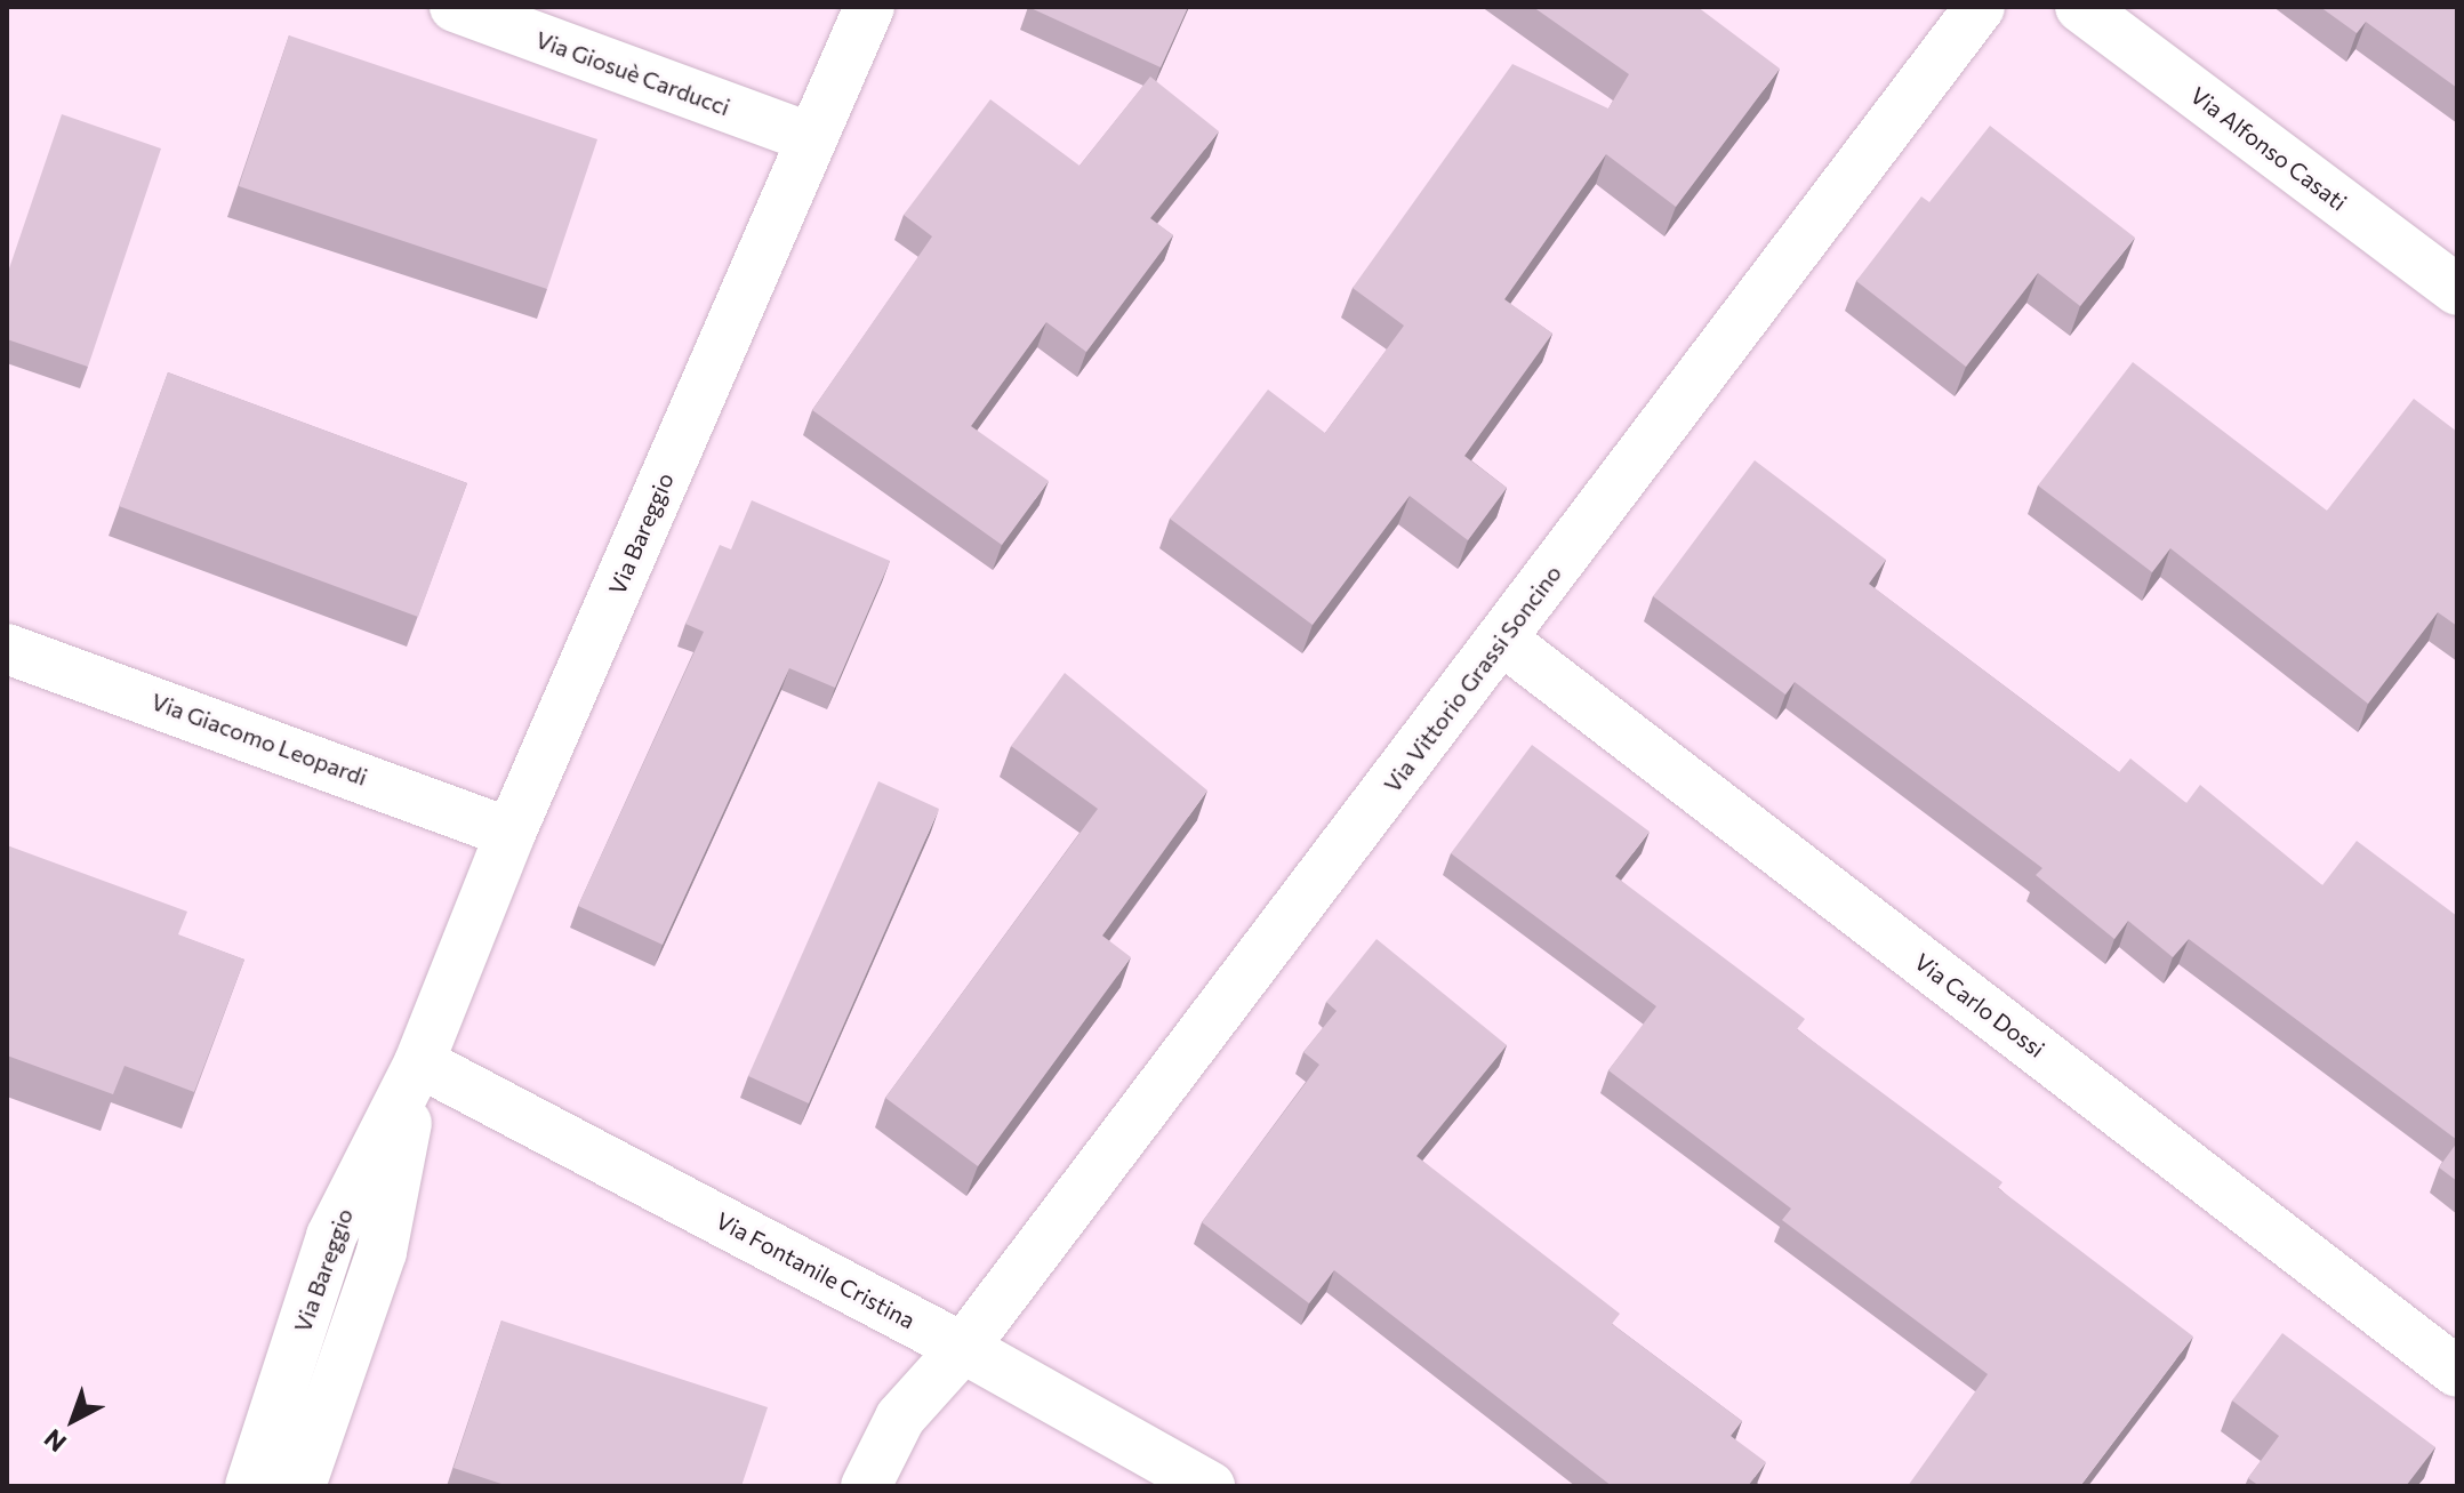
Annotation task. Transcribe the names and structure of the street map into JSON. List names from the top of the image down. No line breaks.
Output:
{"streets":{"street":["Via Giosuè Carducci","Via Alfonso Casati","Via Bareggio","Via Vittorio Grassi Soncino","Via Giacomo Leopardi","Via Carlo Dossi","Via Fontanile Cristina"]},"crossings":[["Via Giosuè Carducci","Via Bareggio"],["Via Bareggio","Via Giacomo Leopardi"],["Via Bareggio","Via Fontanile Cristina"],["Via Vittorio Grassi Soncino","Via Carlo Dossi"],["Via Vittorio Grassi Soncino","Via Fontanile Cristina"]],"north":"bottom left"}
